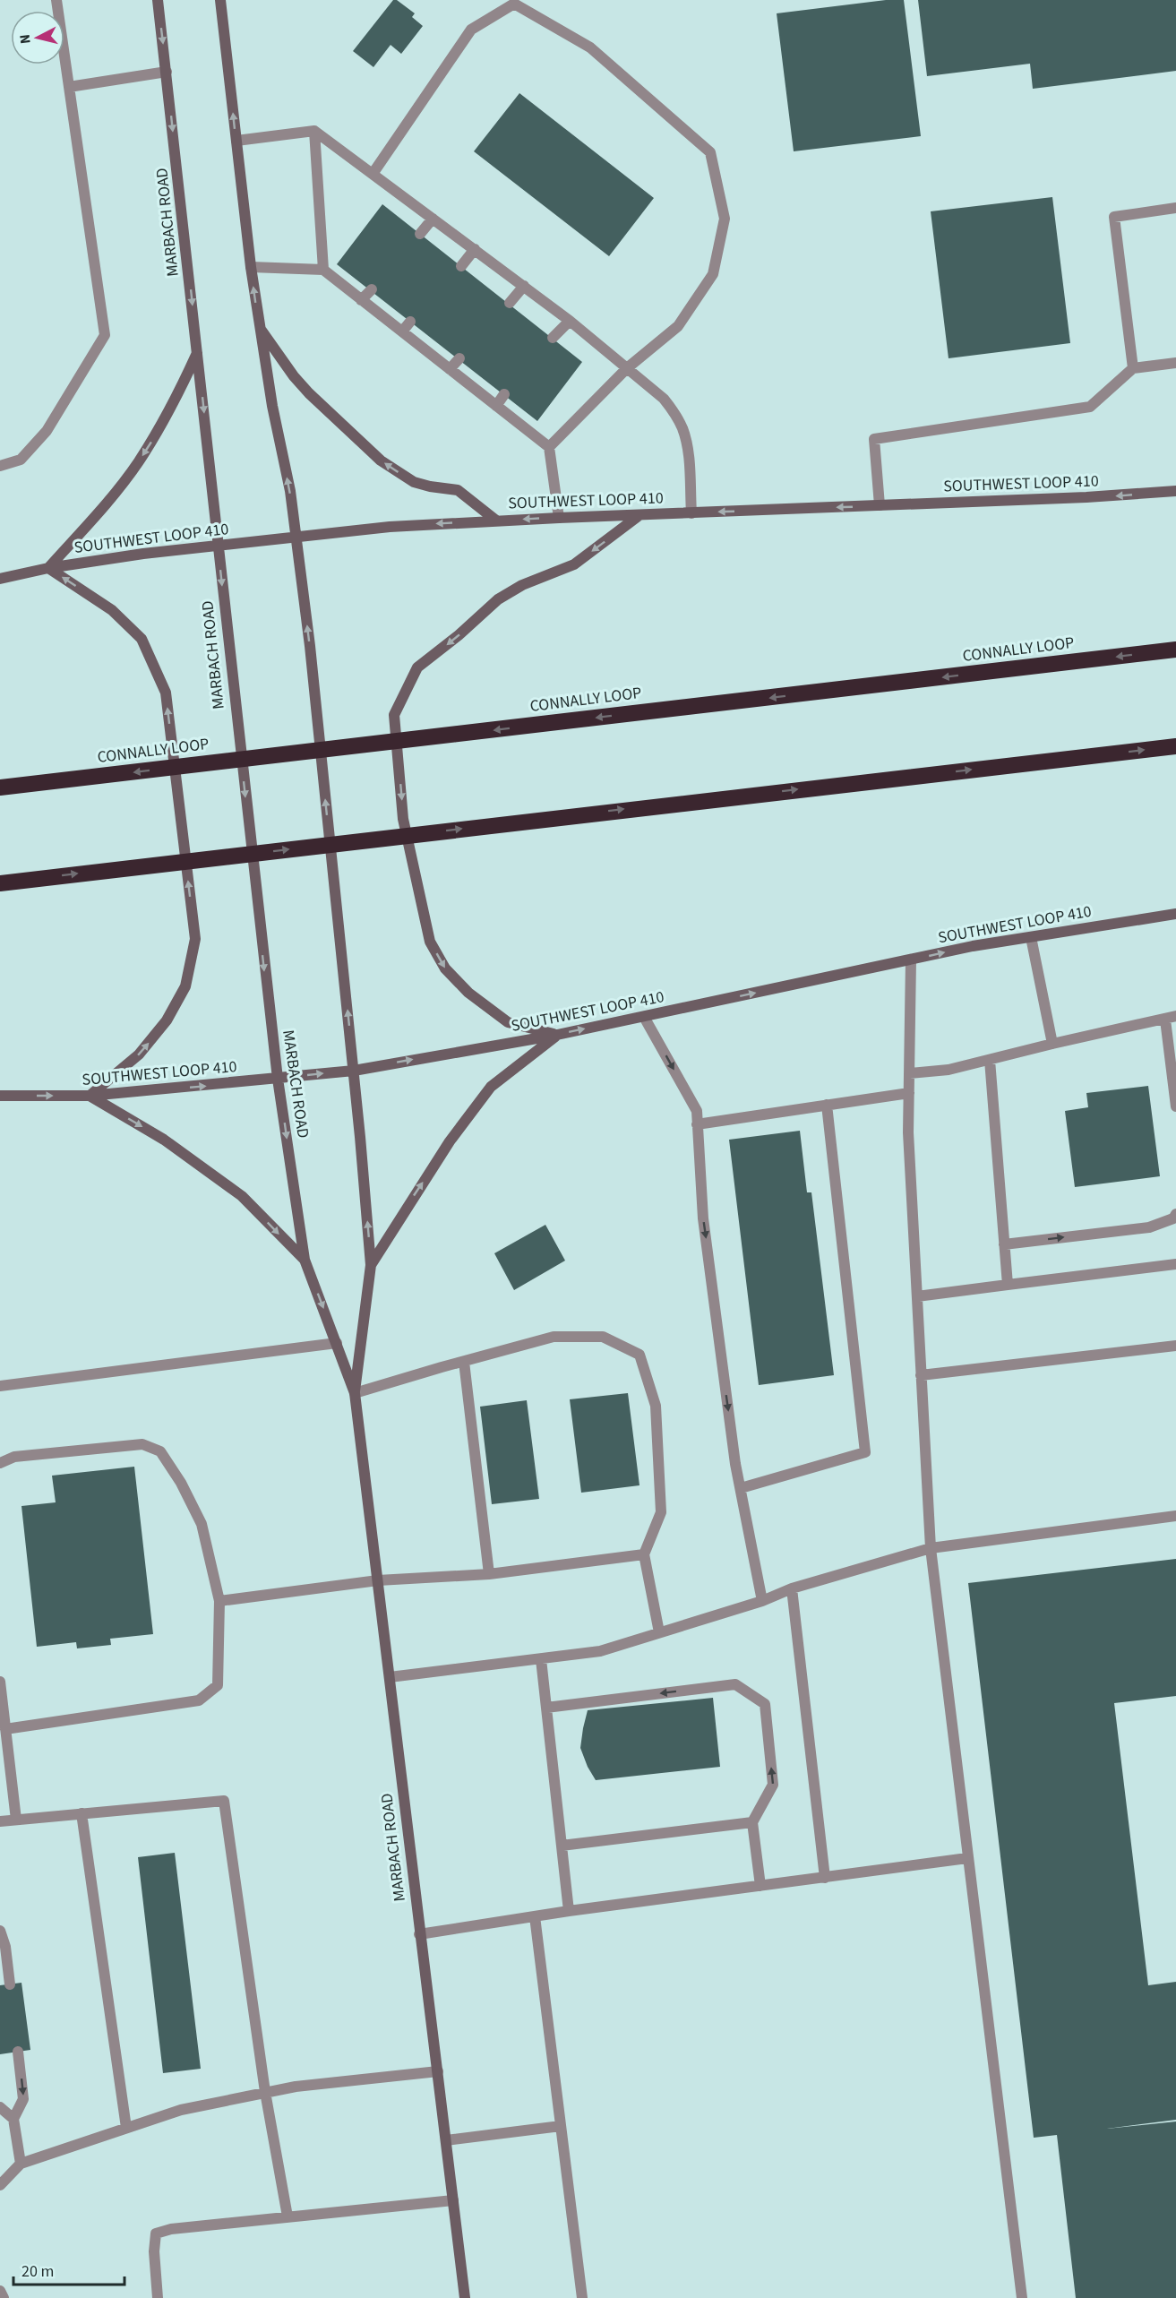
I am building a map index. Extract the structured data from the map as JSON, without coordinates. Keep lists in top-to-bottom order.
{
  "streets": {
    "highway": ["CONNALLY LOOP"],
    "main road": ["MARBACH ROAD", "SOUTHWEST LOOP 410"]
  },
  "crossings": [
    ["MARBACH ROAD", "SOUTHWEST LOOP 410"]
  ],
  "scale_bar": "20 m",
  "north": "left"
}
